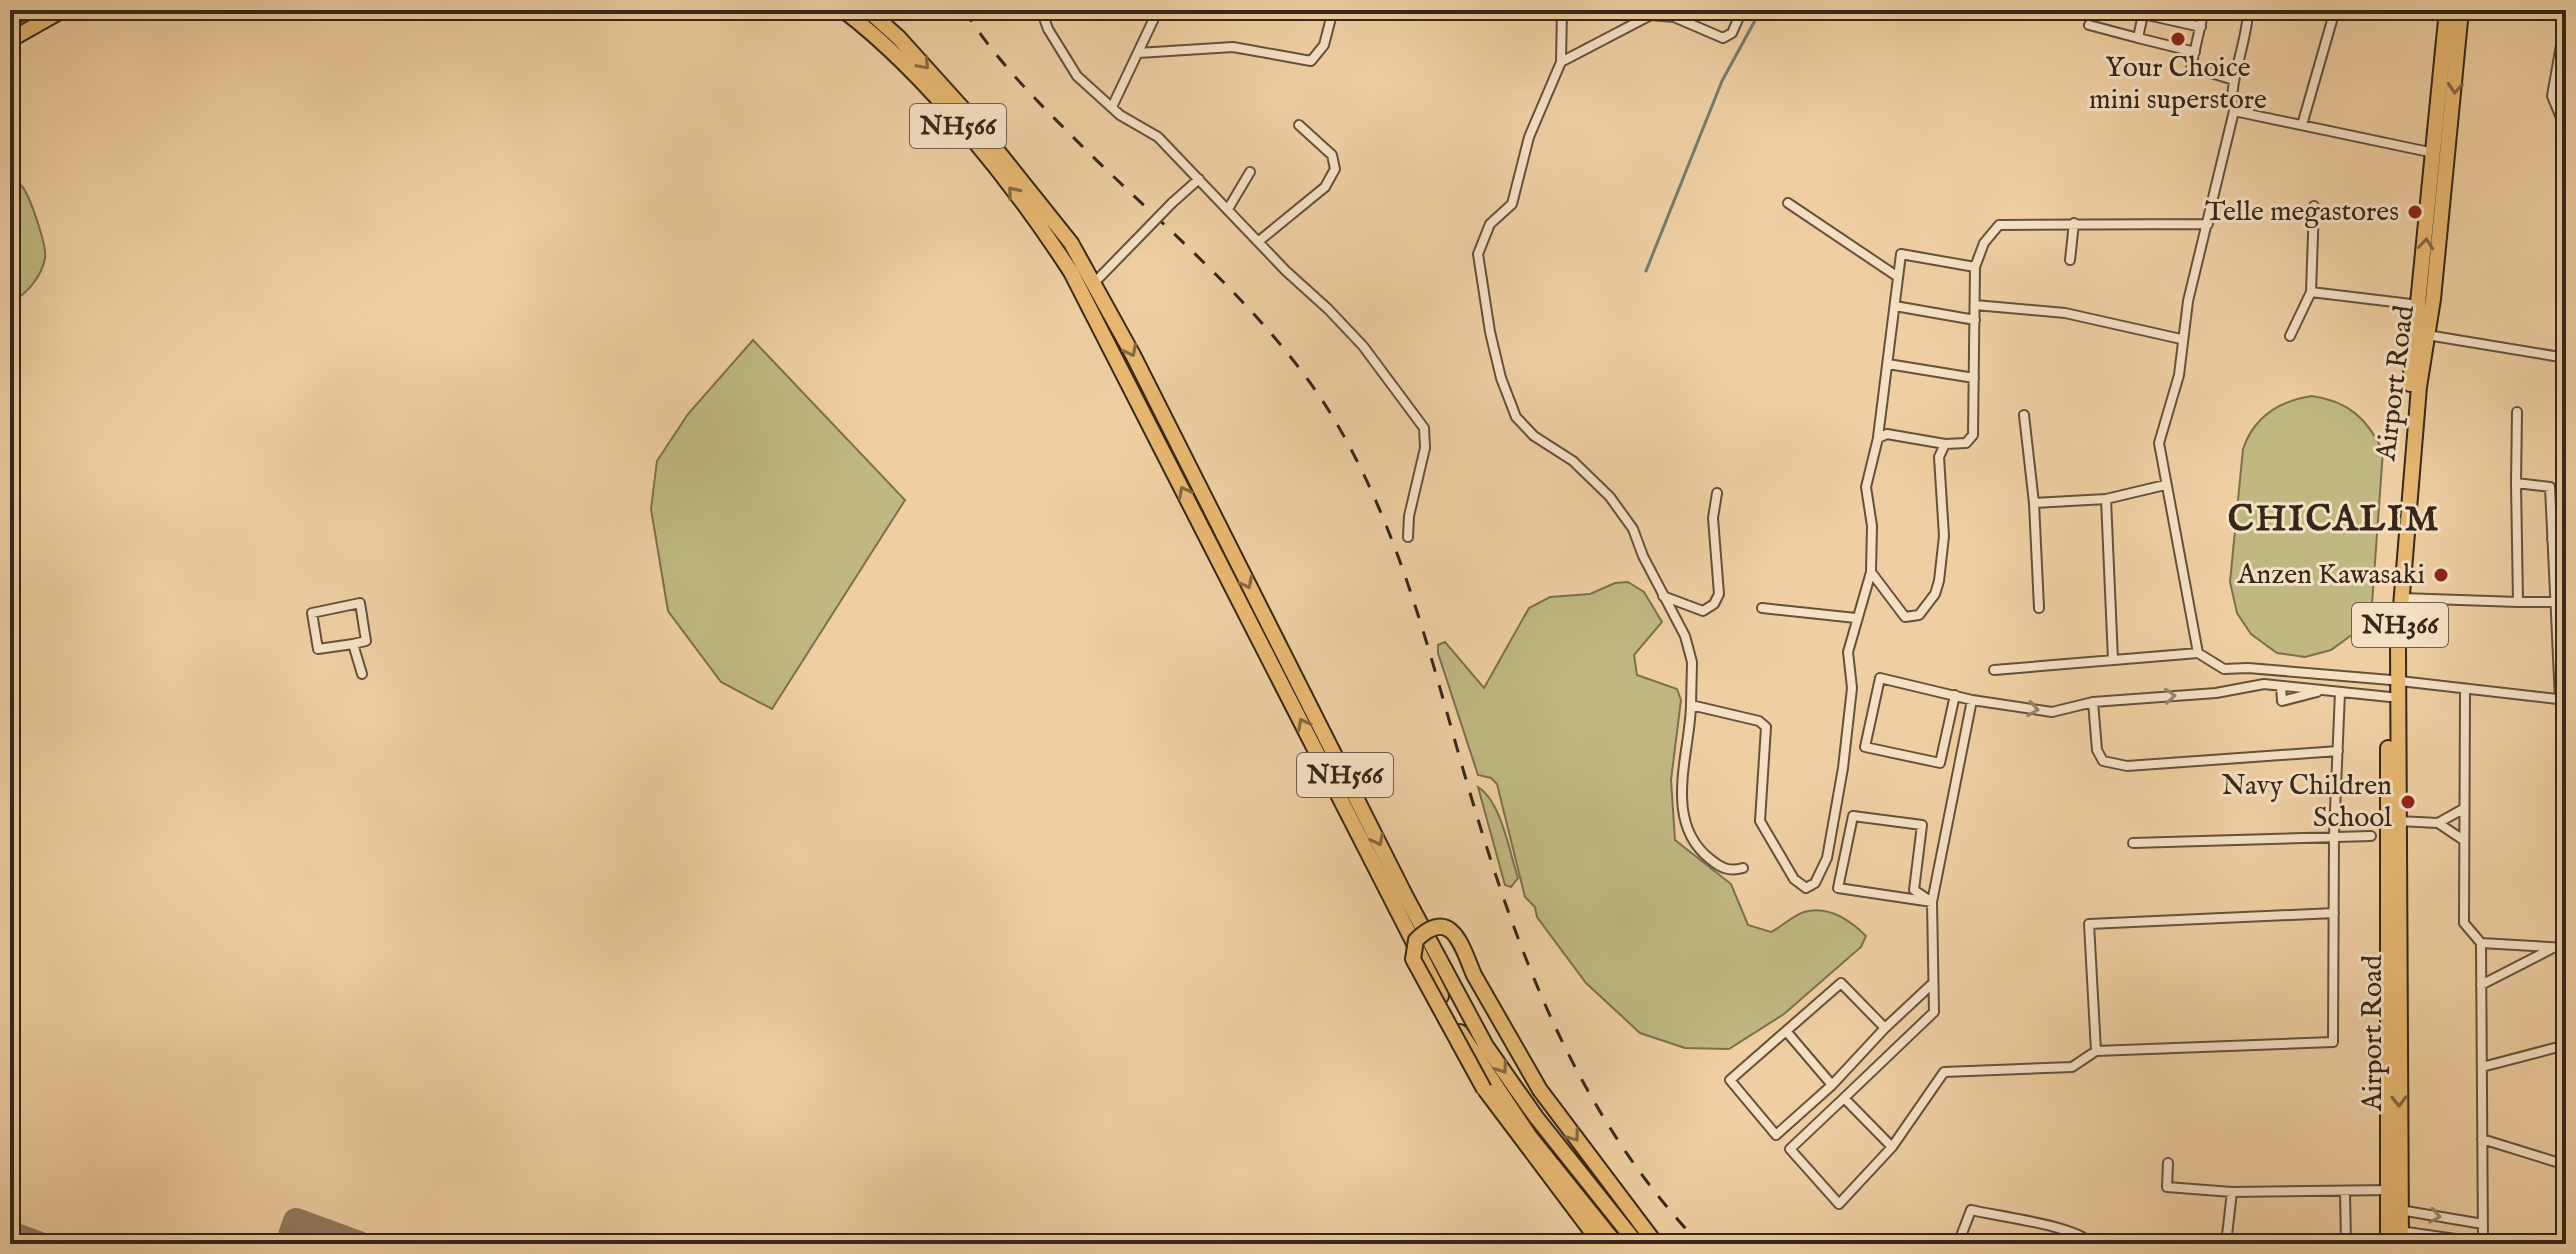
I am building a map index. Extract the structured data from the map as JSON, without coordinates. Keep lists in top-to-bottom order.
{
  "streets": {
    "highway": ["NH566", "Airport Road", "NH366"]
  },
  "districts": ["CHICALIM"],
  "places": [
    "Your Choice mini superstore",
    "Telle megastores",
    "Anzen Kawasaki",
    "Navy Children School"
  ]
}
